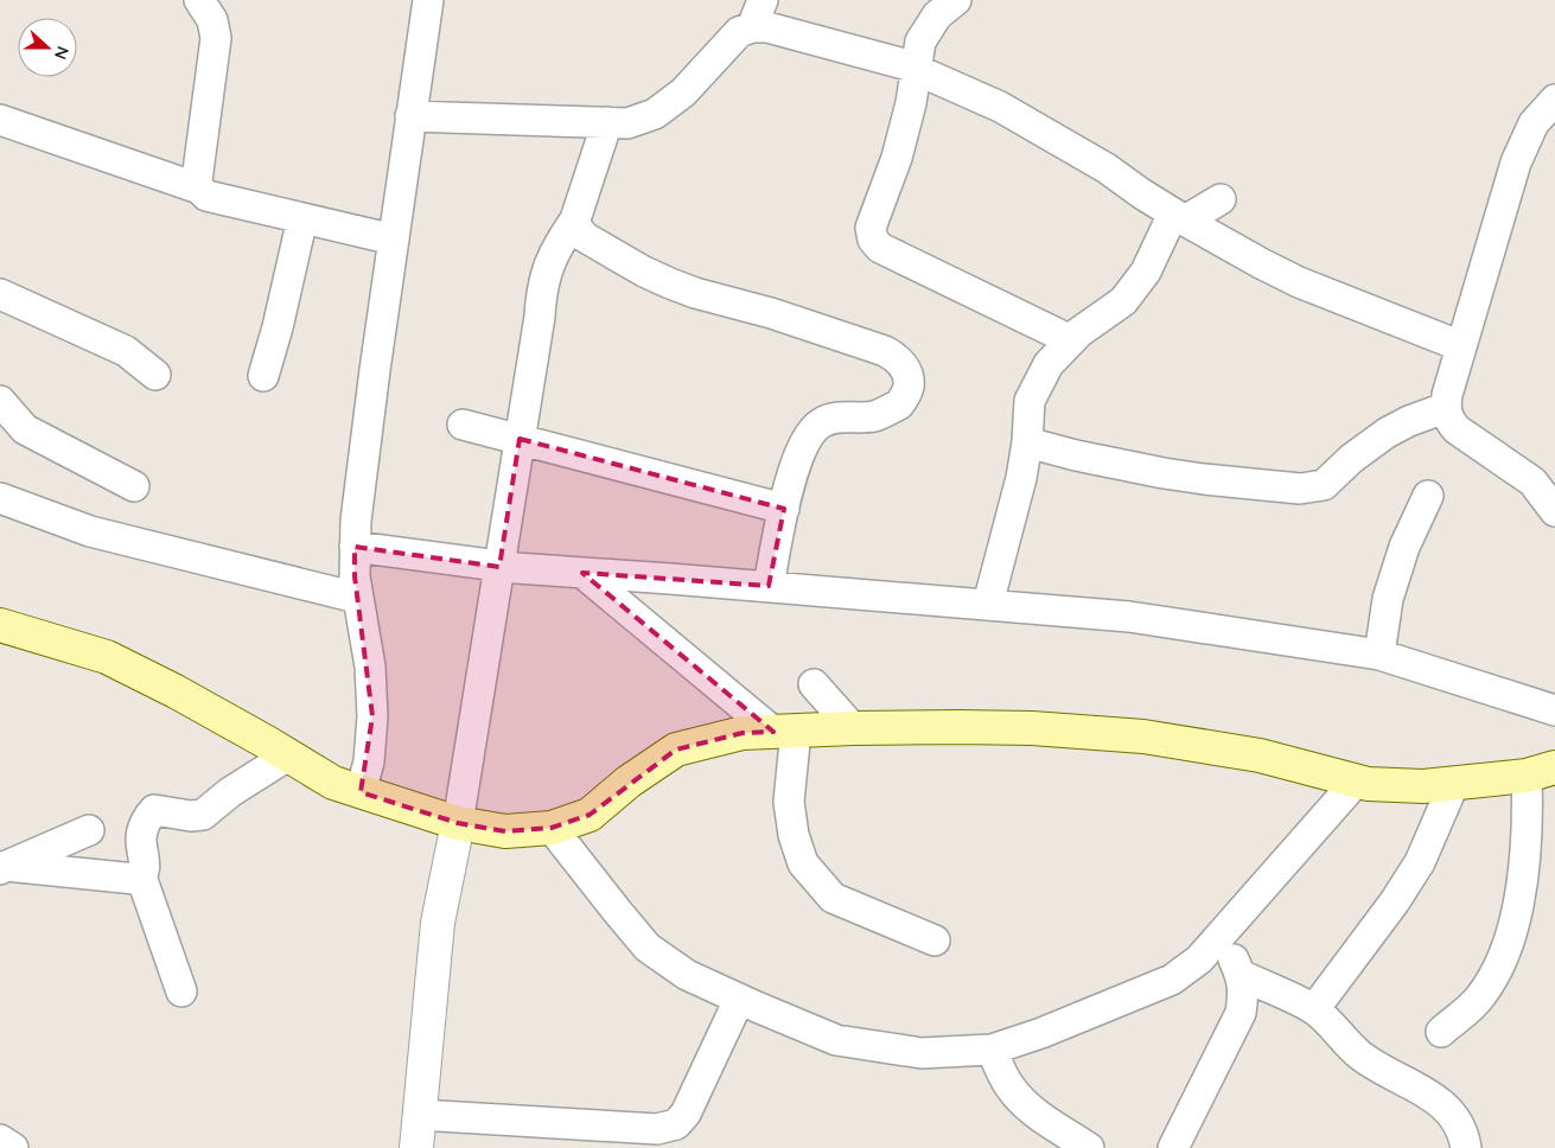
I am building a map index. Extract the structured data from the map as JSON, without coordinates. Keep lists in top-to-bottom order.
{
  "north": "right"
}
